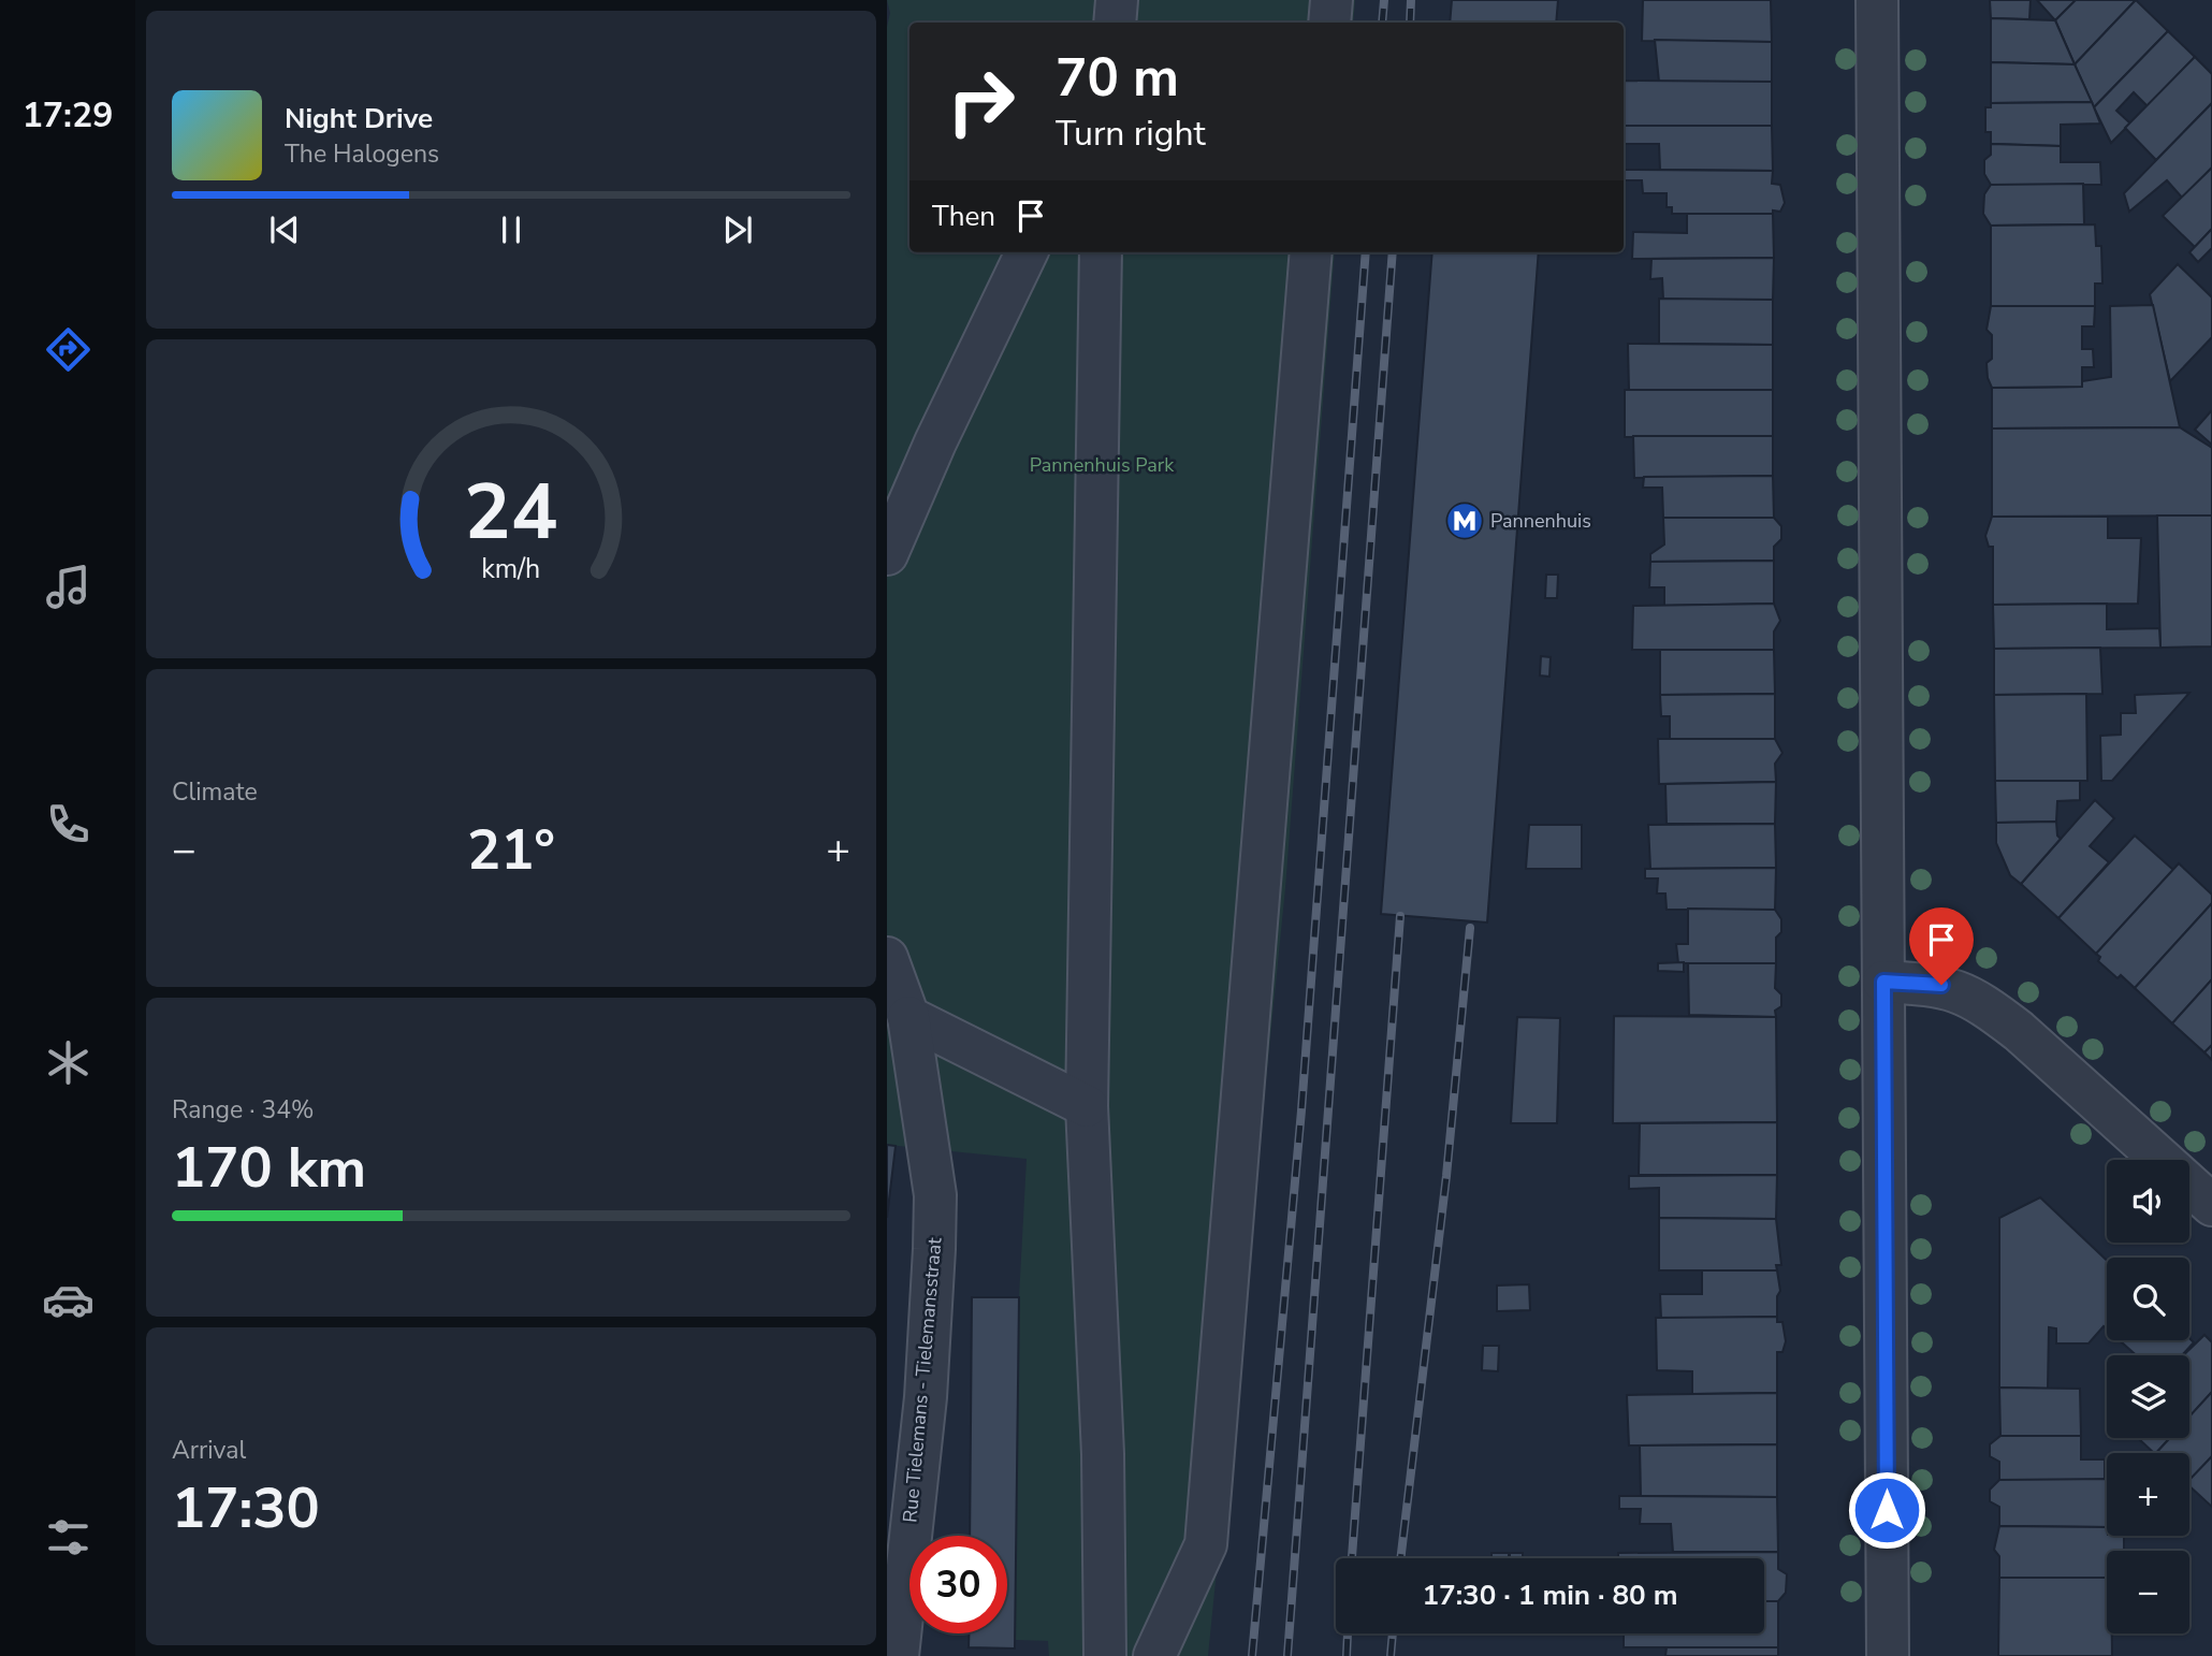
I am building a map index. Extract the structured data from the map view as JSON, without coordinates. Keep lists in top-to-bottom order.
{
  "streets": {
    "street": ["Rue Tielemans - Tielemansstraat"]
  },
  "parks": ["Pannenhuis Park"],
  "places": {
    "metro station": ["Pannenhuis"]
  },
  "page": {
    "tabs": "17:29",
    "turn": ["70 m", "Turn right"],
    "song": ["Night Drive", "The Halogens"],
    "then": "Then",
    "tile": [
      "Climate",
      ["Range · 34%", "170 km"],
      ["Arrival", "17:30"]
    ],
    "heat": ["−", "21°", "+"],
    "map_buttons": ["+", "−"],
    "limit": "30",
    "trip": "17:30 · 1 min · 80 m",
    "gauge": ["24", "km/h"]
  }
}
